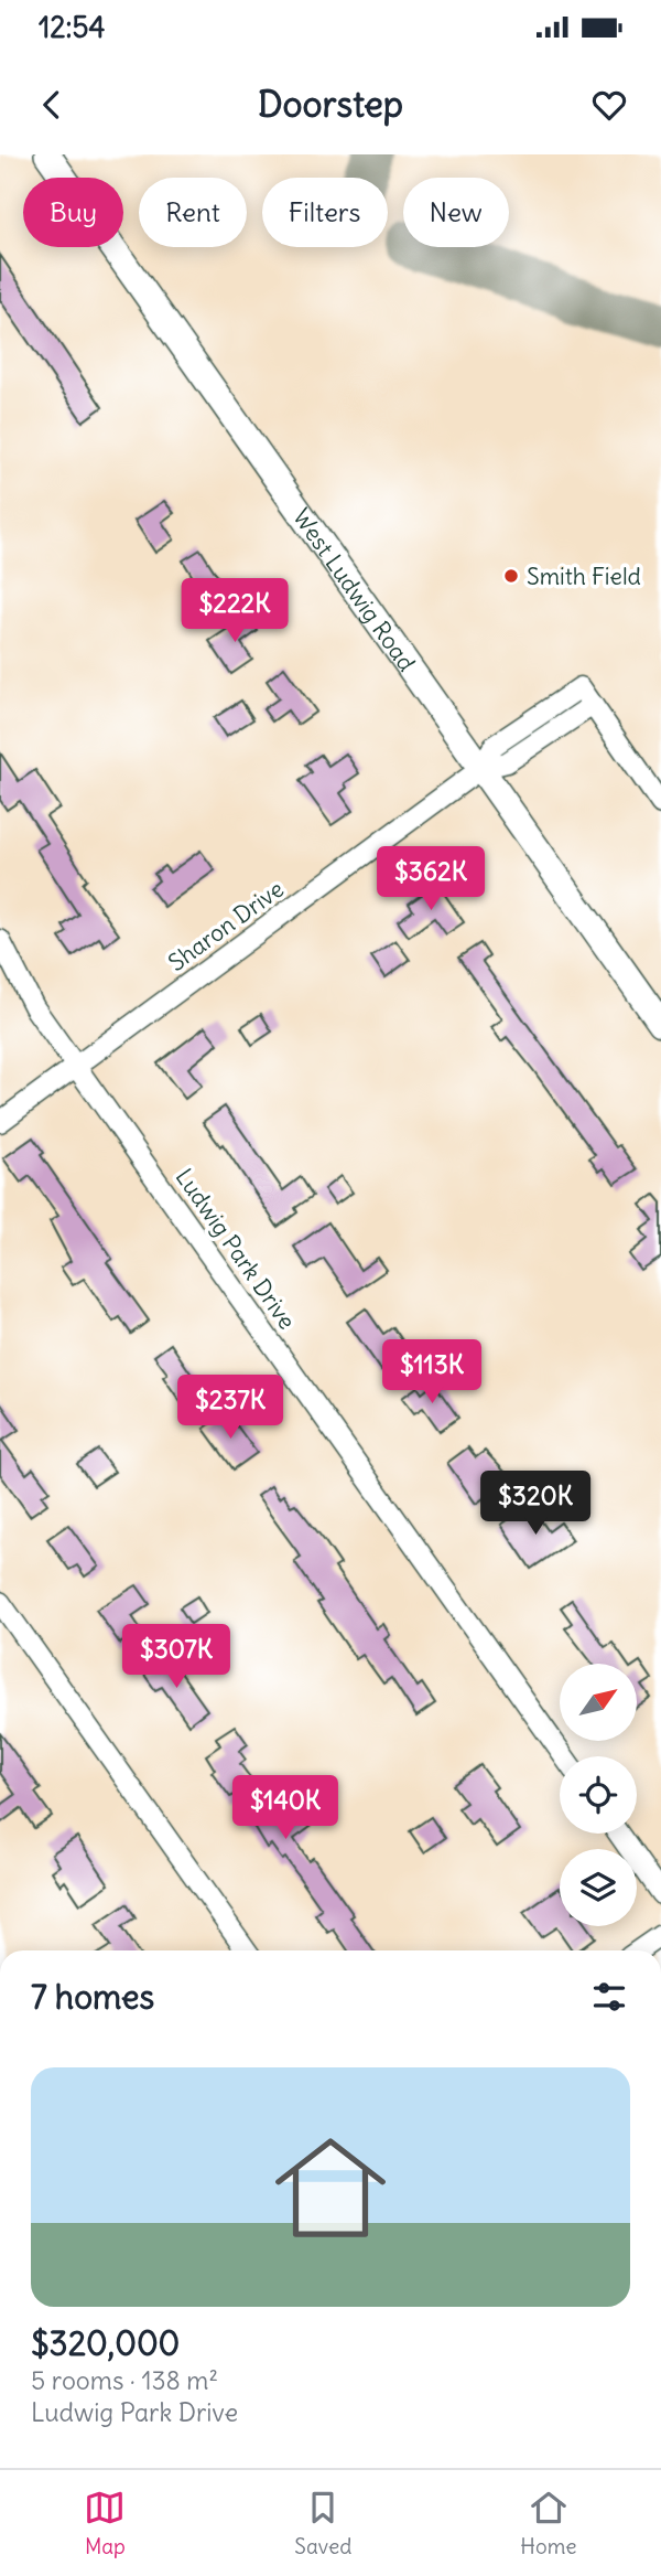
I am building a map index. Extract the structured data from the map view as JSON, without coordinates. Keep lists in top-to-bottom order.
{
  "streets": {
    "main road": ["West Ludwig Road"],
    "street": ["Sharon Drive", "Ludwig Park Drive"]
  },
  "crossings": [
    ["West Ludwig Road", "Sharon Drive"],
    ["Sharon Drive", "Ludwig Park Drive"]
  ],
  "places": ["Smith Field"],
  "north": "top right",
  "page": {
    "status": "12:54",
    "header": "Doorstep",
    "chip": [
      "Buy",
      "Rent",
      "Filters",
      "New"
    ],
    "price": [
      "$222K",
      "$362K",
      "$113K",
      "$237K",
      "$320K",
      "$307K",
      "$140K"
    ],
    "heading": "7 homes",
    "list": [
      {
        "name": "$320,000",
        "note": "5 rooms · 138 m² · Ludwig Park Drive"
      }
    ],
    "tabs": ["Map", "Saved", "Home"]
  }
}
